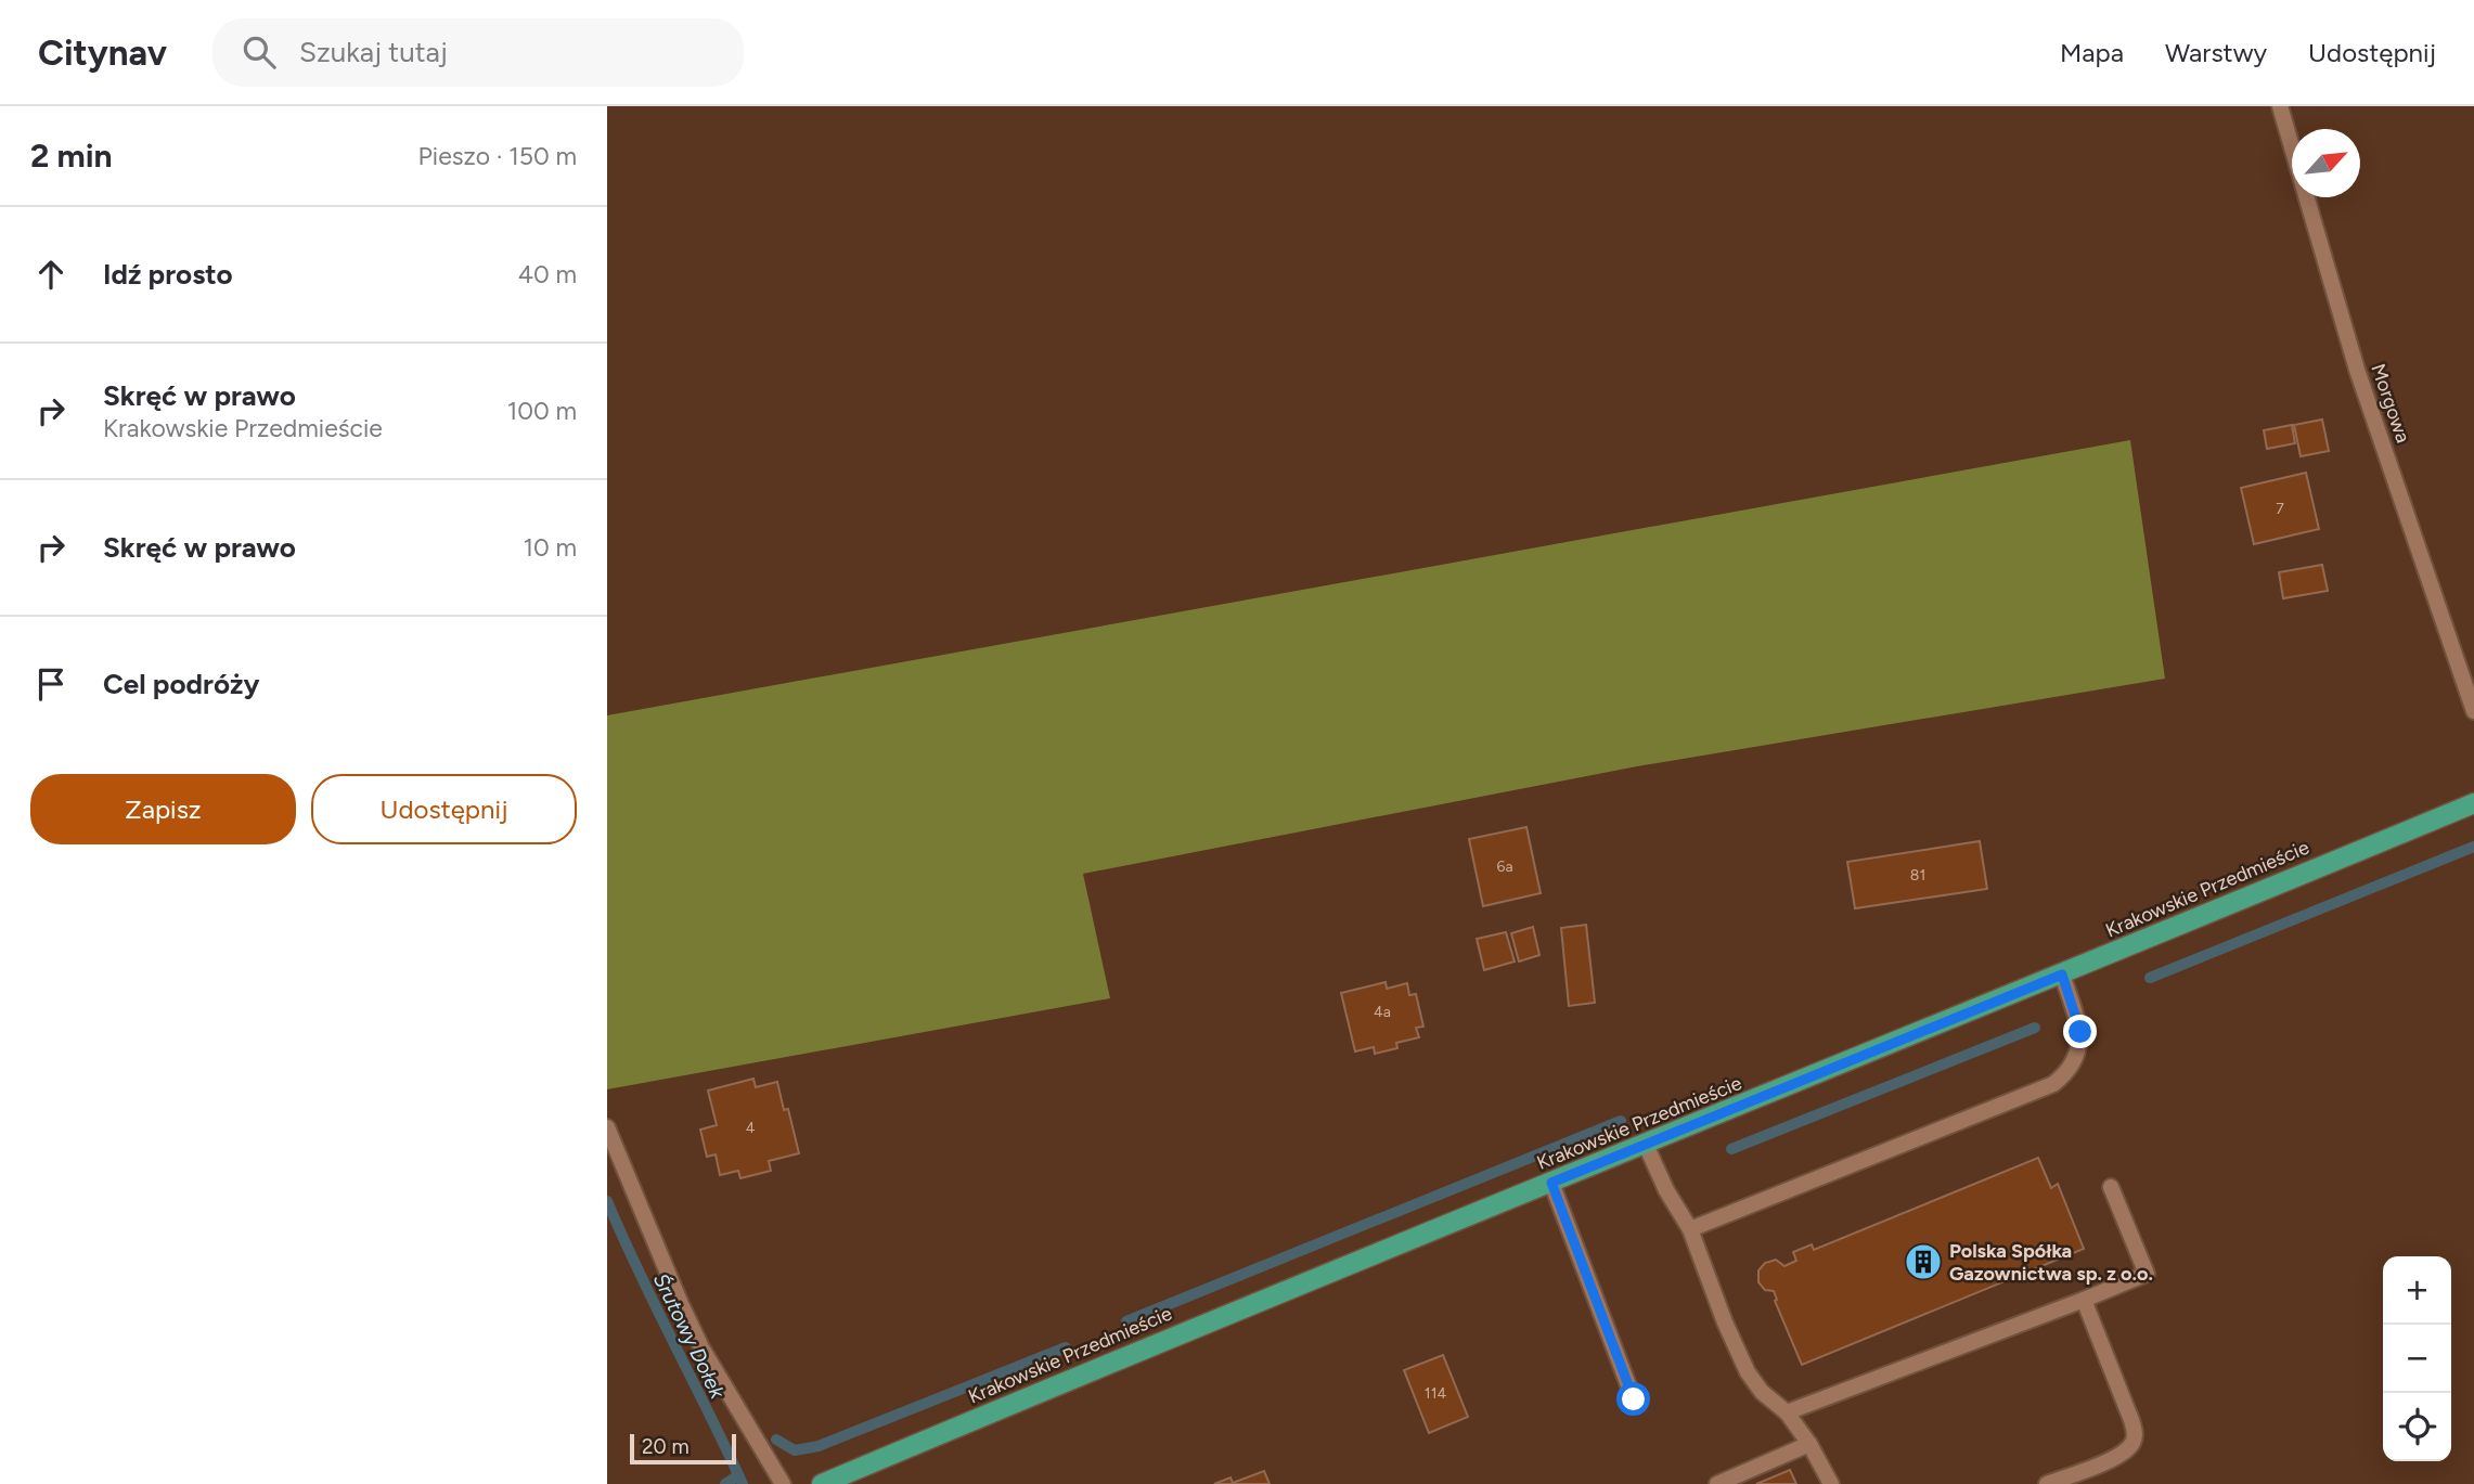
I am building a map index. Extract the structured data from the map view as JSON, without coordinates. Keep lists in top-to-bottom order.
{
  "streets": {
    "main road": ["Krakowskie Przedmieście"],
    "street": ["Morgowa"]
  },
  "water": ["Śrutowy Dołek"],
  "places": {
    "building": ["Polska Spółka Gazownictwa sp. z o.o."]
  },
  "house_numbers": [
    "7",
    "6a",
    "81",
    "4a",
    "4",
    "114"
  ],
  "scale_bar": "20 m",
  "north": "top right",
  "page": {
    "header": "Citynav",
    "search": "Szukaj tutaj",
    "nav": ["Mapa", "Warstwy", "Udostępnij"],
    "heading": ["2 min", "Pieszo · 150 m"],
    "list": [
      ["Idź prosto", "40 m"],
      ["Skręć w prawo", "Krakowskie Przedmieście", "100 m"],
      ["Skręć w prawo", "10 m"],
      "Cel podróży"
    ],
    "buttons": ["Zapisz", "Udostępnij"],
    "map_buttons": ["+", "−"],
    "scale": "20 m"
  }
}
